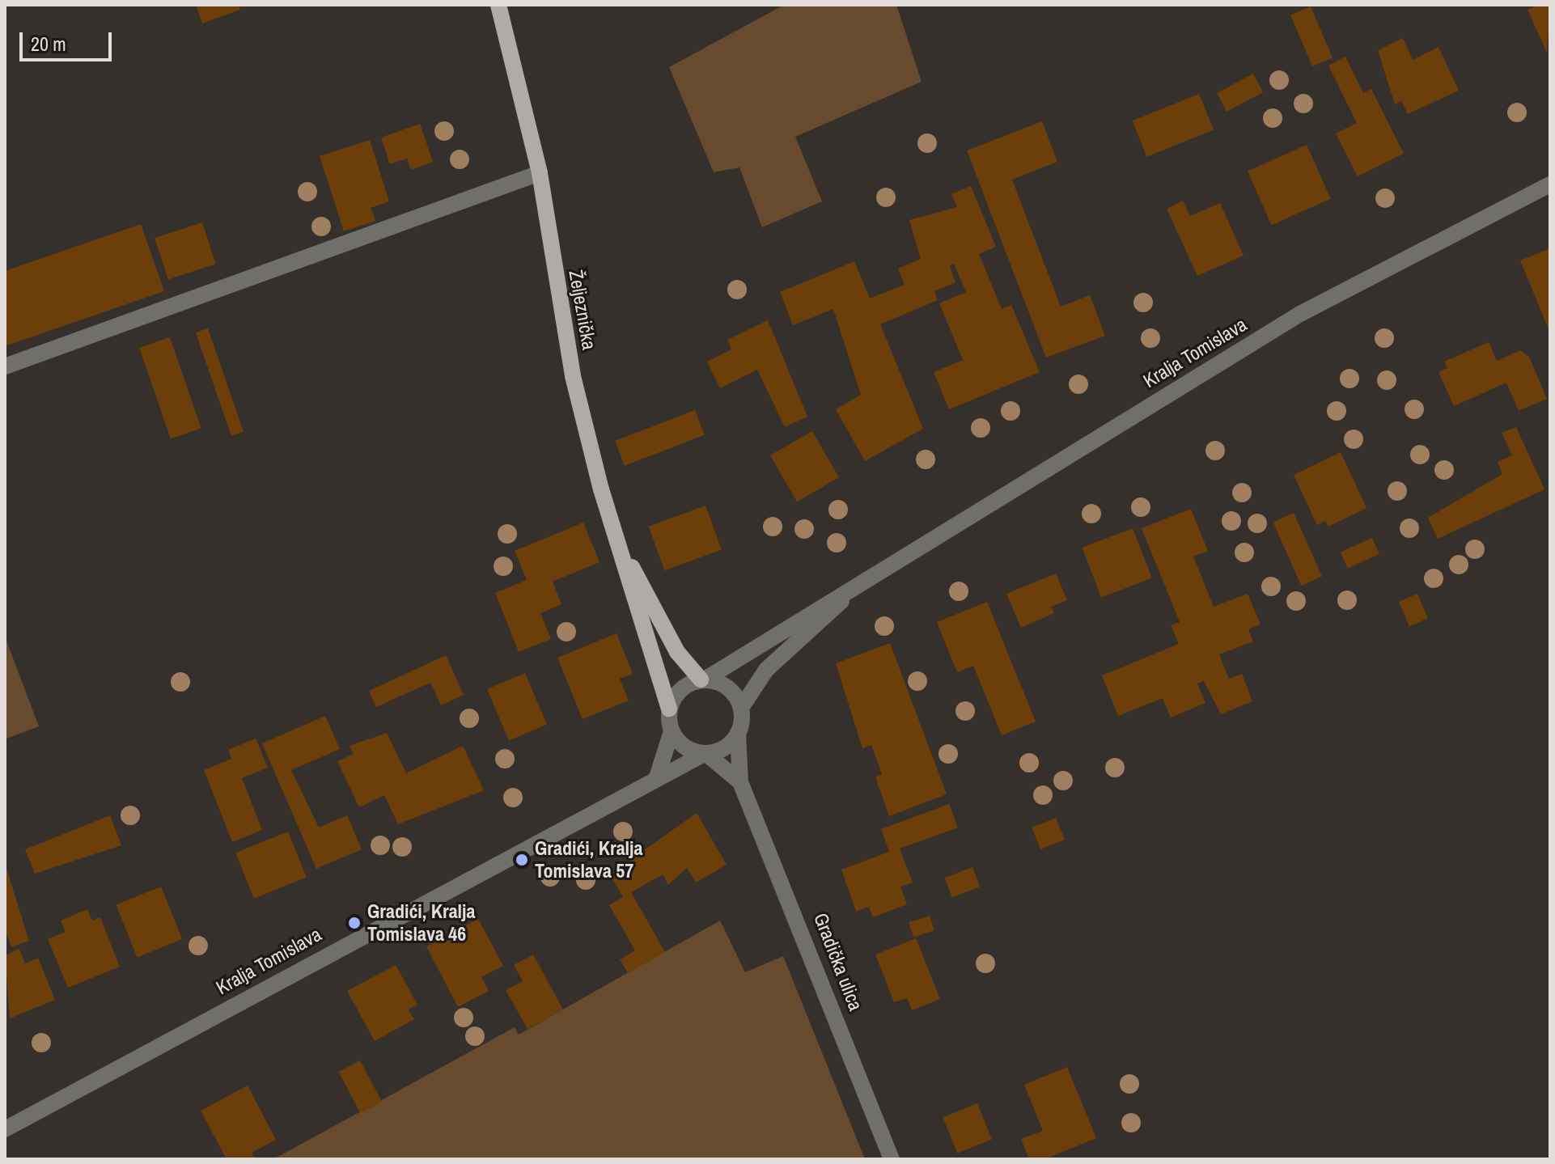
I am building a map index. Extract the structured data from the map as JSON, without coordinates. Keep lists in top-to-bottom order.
{
  "streets": {
    "main road": ["Željeznička"],
    "street": ["Kralja Tomislava", "Gradička ulica"]
  },
  "crossings": [
    ["Željeznička", "Kralja Tomislava"],
    ["Željeznička", "Gradička ulica"],
    ["Kralja Tomislava", "Gradička ulica"]
  ],
  "places": ["Gradići, Kralja Tomislava 57", "Gradići, Kralja Tomislava 46"],
  "scale_bar": "20 m"
}
